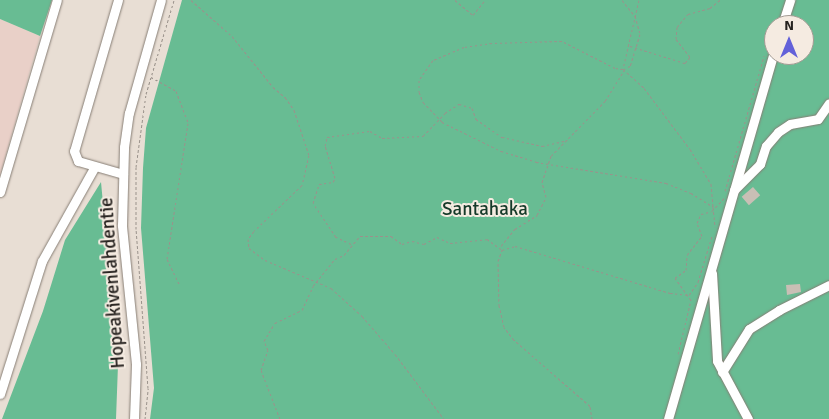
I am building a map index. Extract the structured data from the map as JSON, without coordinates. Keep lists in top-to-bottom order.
{
  "streets": {
    "street": ["Hopeakivenlahdentie"]
  },
  "parks": ["Santahaka"],
  "north": "top"
}
